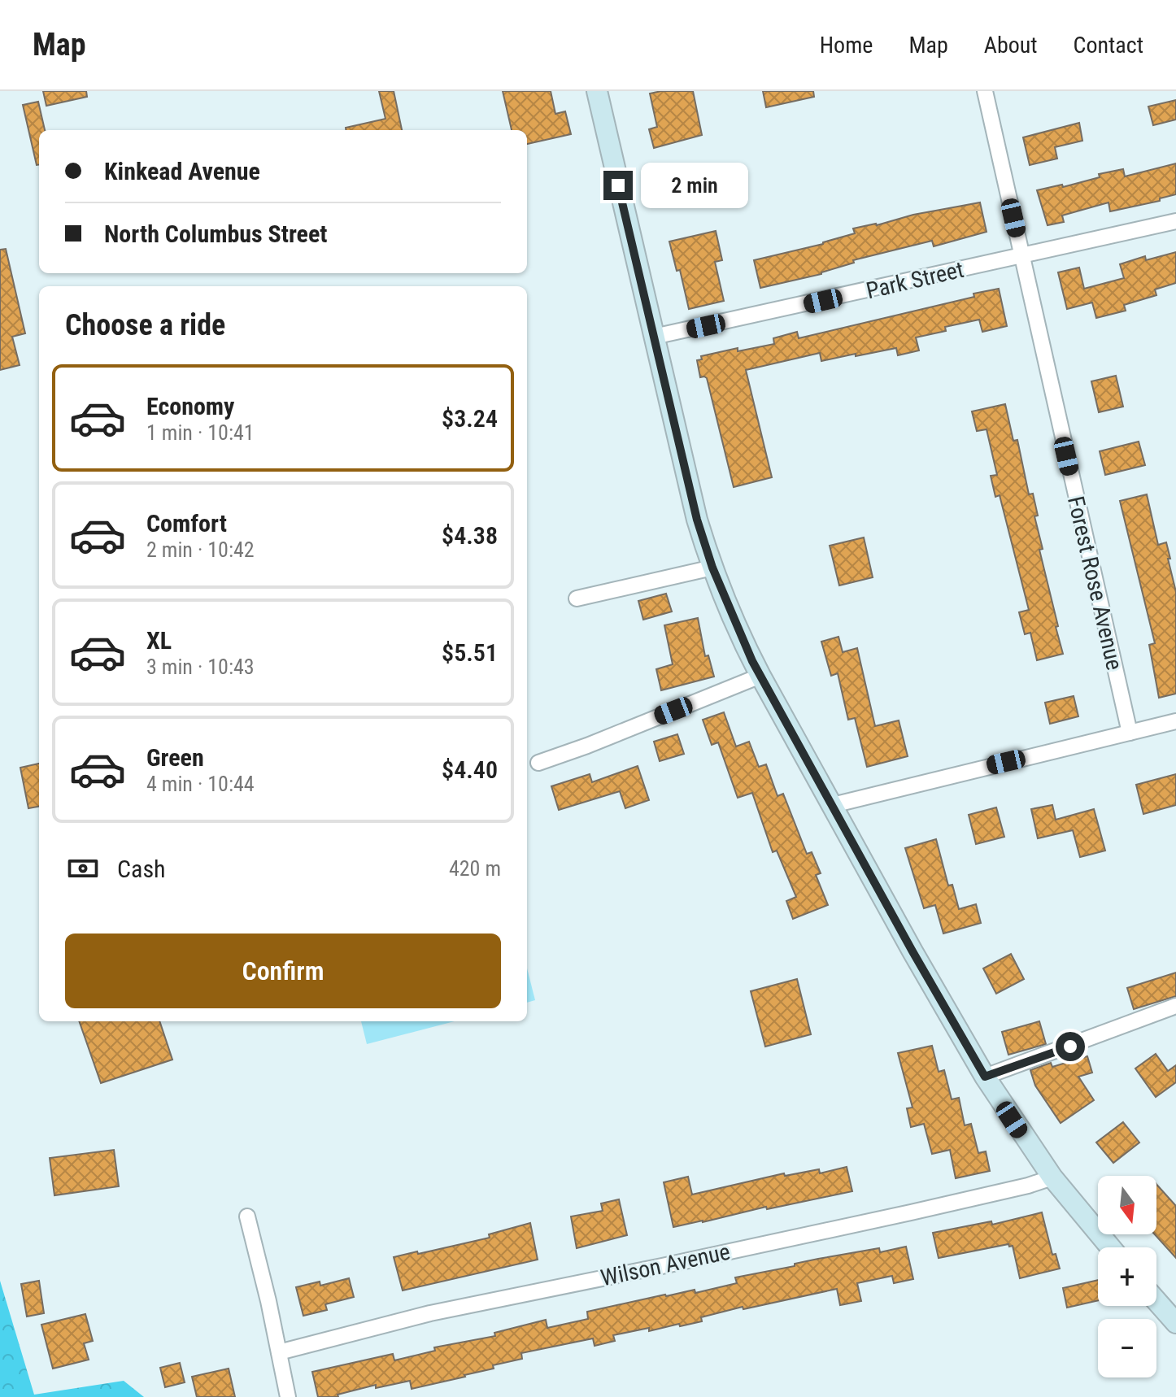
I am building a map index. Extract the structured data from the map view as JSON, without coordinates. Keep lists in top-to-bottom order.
{
  "streets": {
    "street": ["Park Street", "Forest Rose Avenue", "Wilson Avenue"]
  },
  "crossings": [
    ["Park Street", "Forest Rose Avenue"]
  ],
  "north": "bottom",
  "page": {
    "header": "Map",
    "nav": [
      "Home",
      "Map",
      "About",
      "Contact"
    ],
    "banner": ["Kinkead Avenue", "North Columbus Street"],
    "bubble": "2 min",
    "heading": "Choose a ride",
    "list": [
      {
        "name": "Economy",
        "note": "1 min · 10:41",
        "value": "$3.24"
      },
      {
        "name": "Comfort",
        "note": "2 min · 10:42",
        "value": "$4.38"
      },
      {
        "name": "XL",
        "note": "3 min · 10:43",
        "value": "$5.51"
      },
      {
        "name": "Green",
        "note": "4 min · 10:44",
        "value": "$4.40"
      }
    ],
    "pay": ["Cash", "420 m"],
    "buttons": "Confirm",
    "map_buttons": ["+", "−"]
  }
}
